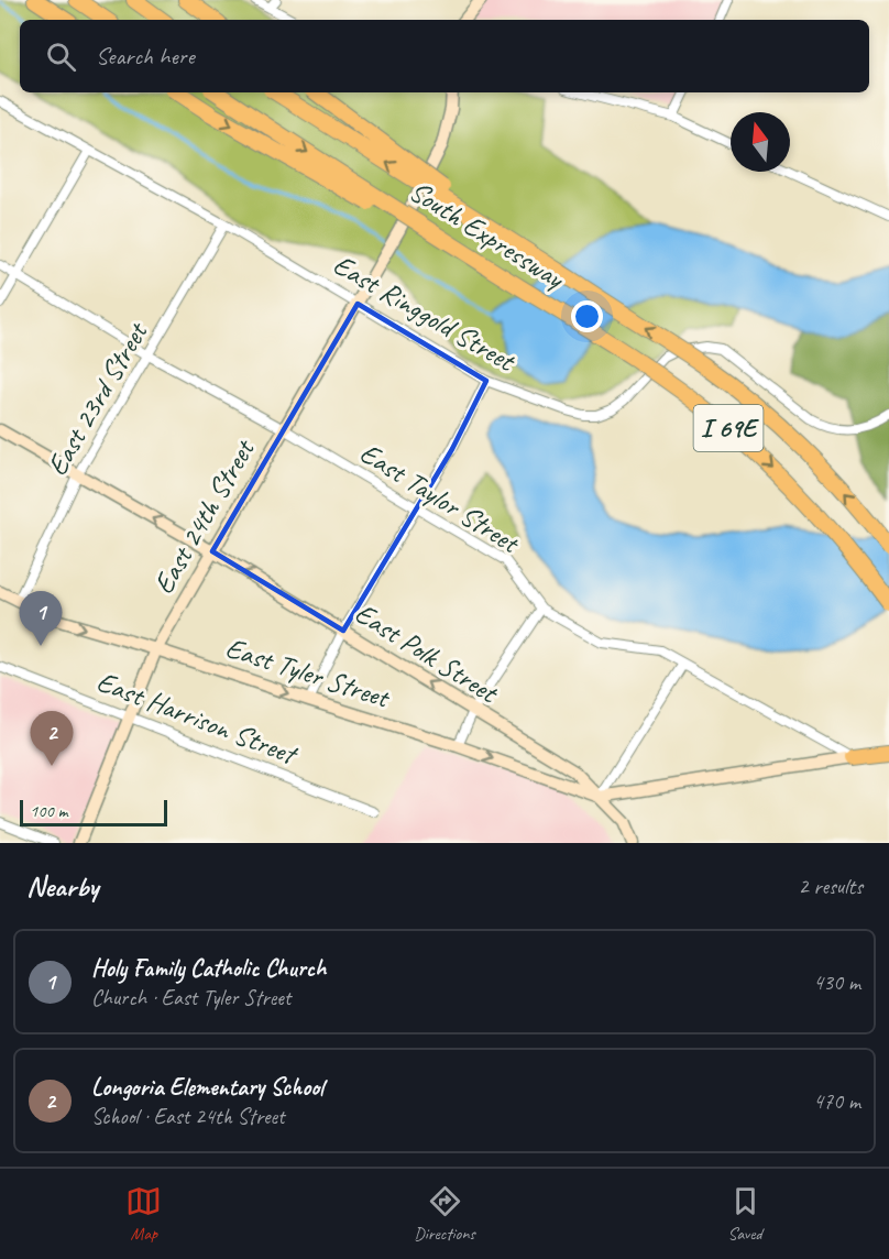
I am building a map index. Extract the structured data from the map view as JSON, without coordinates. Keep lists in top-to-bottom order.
{
  "streets": {
    "highway": ["South Expressway", "I 69E"],
    "street": [
      "East Ringgold Street",
      "East 23rd Street",
      "East Taylor Street",
      "East 24th Street",
      "East Polk Street",
      "East Tyler Street",
      "East Harrison Street"
    ]
  },
  "crossings": [
    ["East Ringgold Street", "East 23rd Street"],
    ["East Ringgold Street", "East 24th Street"],
    ["East 23rd Street", "East Taylor Street"],
    ["East 23rd Street", "East Polk Street"],
    ["East 23rd Street", "East Tyler Street"],
    ["East Taylor Street", "East 24th Street"],
    ["East 24th Street", "East Polk Street"],
    ["East 24th Street", "East Tyler Street"],
    ["East 24th Street", "East Harrison Street"],
    ["East Polk Street", "East Tyler Street"]
  ],
  "one_way": ["East Polk Street", "East Tyler Street"],
  "scale_bar": "100 m",
  "north": "top",
  "page": {
    "search": "Search here",
    "pins": ["1", "2"],
    "scale": "100 m",
    "heading": ["Nearby", "2 results"],
    "list": [
      {
        "mark": "1",
        "name": "Holy Family Catholic Church",
        "note": "Church · East Tyler Street",
        "value": "430 m"
      },
      {
        "mark": "2",
        "name": "Longoria Elementary School",
        "note": "School · East 24th Street",
        "value": "470 m"
      }
    ],
    "nav": ["Map", "Directions", "Saved"]
  }
}
